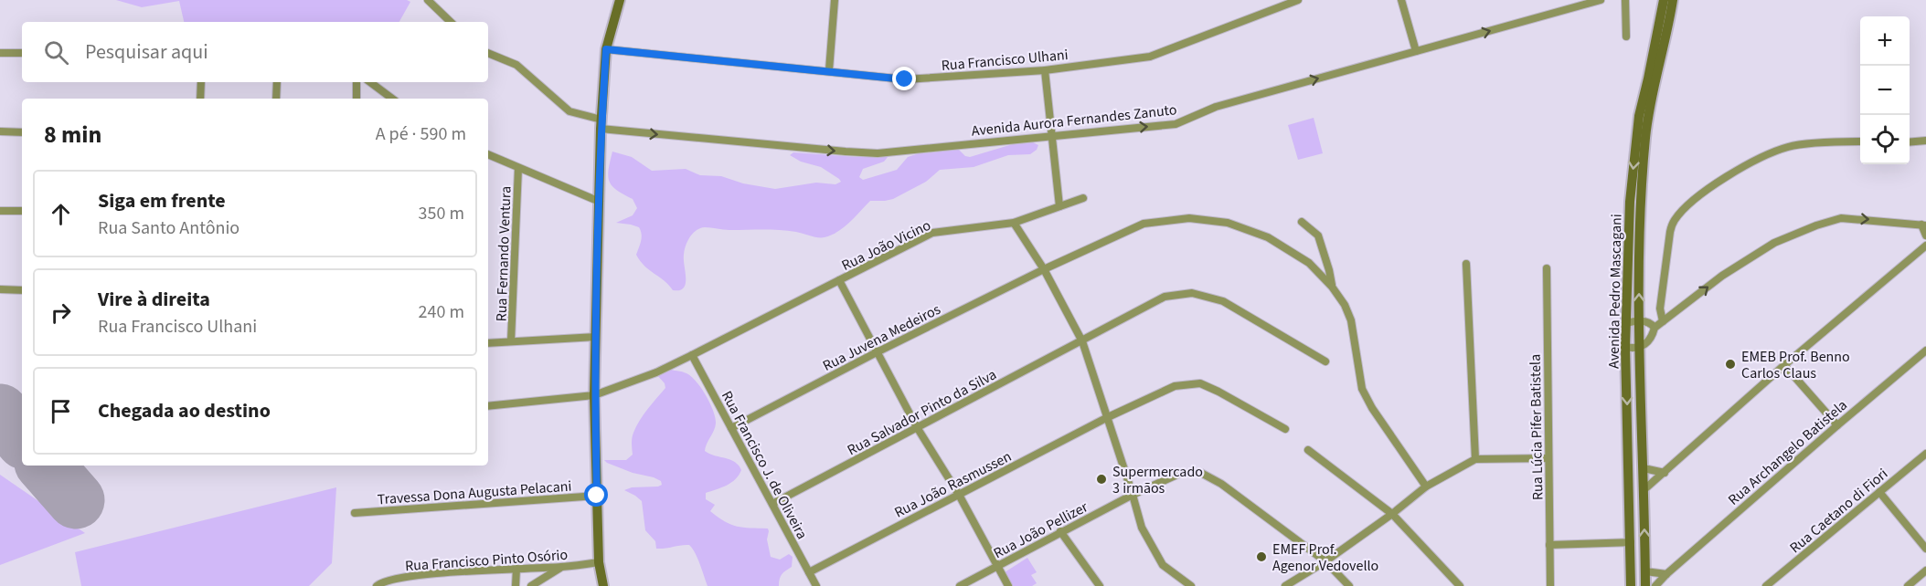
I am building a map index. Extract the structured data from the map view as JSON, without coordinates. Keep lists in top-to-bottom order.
{
  "streets": {
    "main road": ["Avenida Pedro Mascagani"],
    "street": [
      "Rua Francisco Ulhani",
      "Avenida Aurora Fernandes Zanuto",
      "Rua João Vicino",
      "Rua Fernando Ventura",
      "Rua Juvena Medeiros",
      "Rua Salvador Pinto da Silva",
      "Rua Lúcia Pifer Batistela",
      "Rua Archangelo Batistela",
      "Rua Francisco J. de Oliveira",
      "Rua João Rasmussen",
      "Travessa Dona Augusta Pelacani",
      "Rua Caetano di Fiori",
      "Rua João Pellizer",
      "Rua Francisco Pinto Osório"
    ]
  },
  "crossings": [
    ["Rua João Vicino", "Rua Francisco J. de Oliveira"],
    ["Rua Juvena Medeiros", "Rua Francisco J. de Oliveira"],
    ["Rua Salvador Pinto da Silva", "Rua Francisco J. de Oliveira"],
    ["Rua Francisco J. de Oliveira", "Rua João Rasmussen"]
  ],
  "one_way": ["Avenida Aurora Fernandes Zanuto"],
  "places": ["EMEB Prof. Benno Carlos Claus", "Supermercado 3 irmãos", "EMEF Prof. Agenor Vedovello"],
  "page": {
    "map_buttons": ["+", "−"],
    "search": "Pesquisar aqui",
    "heading": ["8 min", "A pé · 590 m"],
    "list": [
      ["Siga em frente", "Rua Santo Antônio", "350 m"],
      ["Vire à direita", "Rua Francisco Ulhani", "240 m"],
      "Chegada ao destino"
    ]
  }
}
